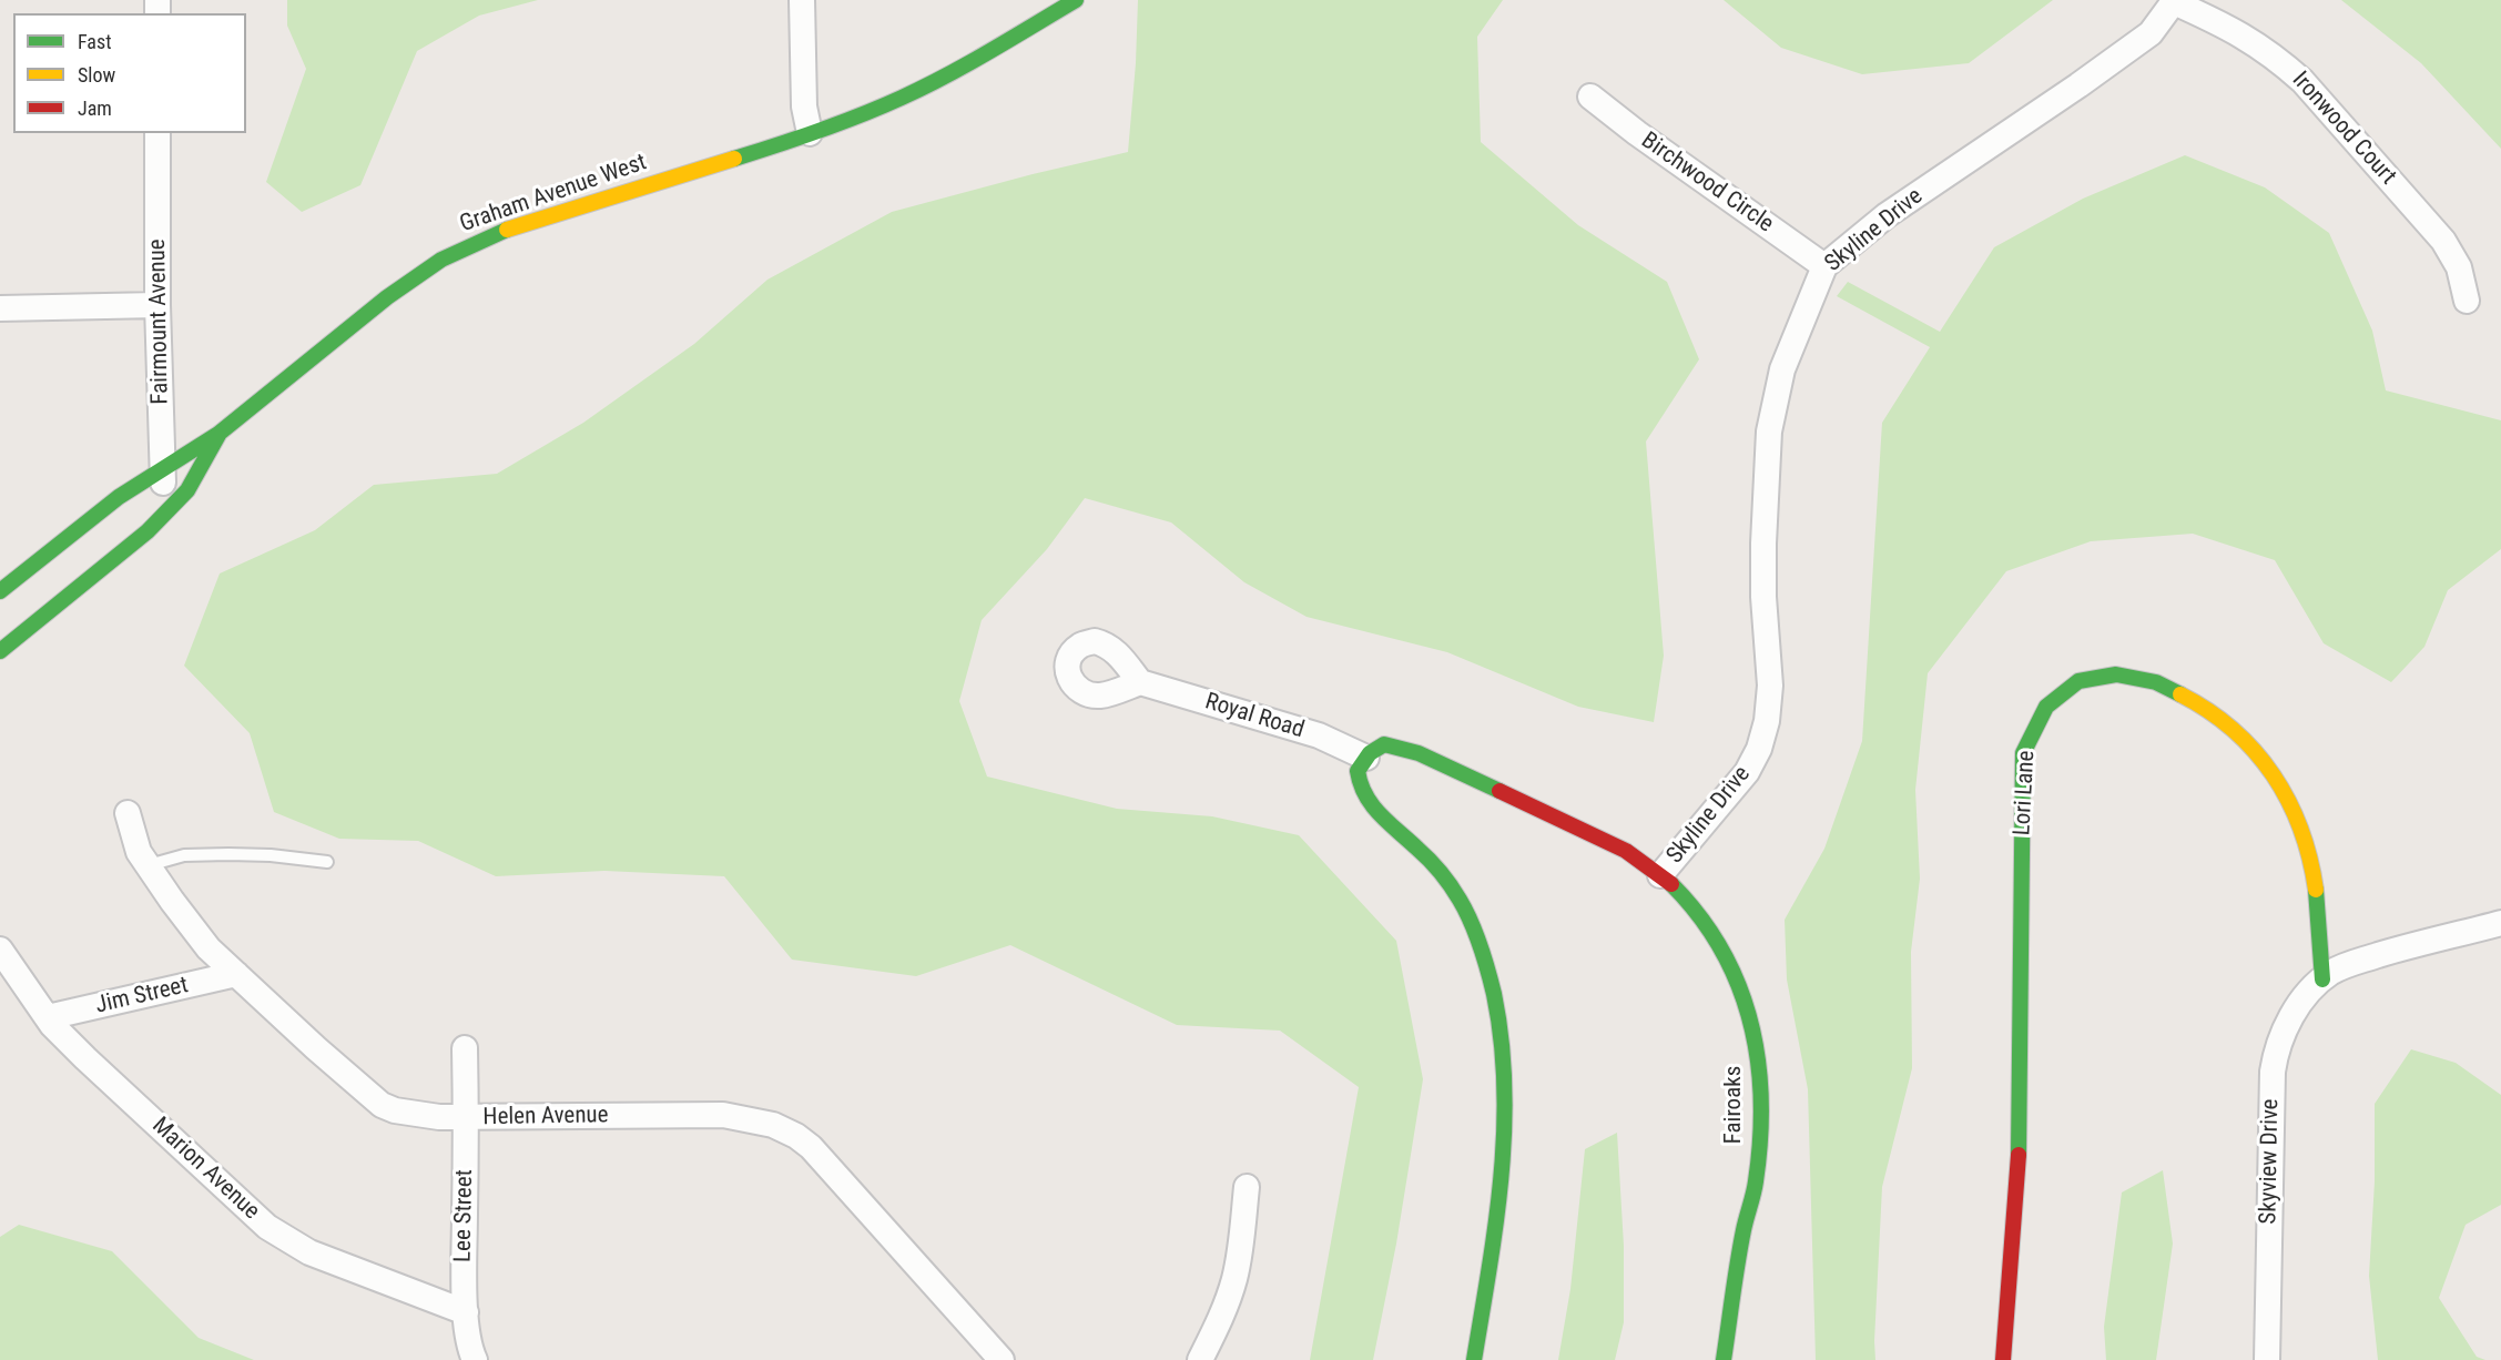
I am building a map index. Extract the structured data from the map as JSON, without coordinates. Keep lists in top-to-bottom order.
{
  "streets": {
    "street": [
      "Ironwood Court",
      "Birchwood Circle",
      "Graham Avenue West",
      "Skyline Drive",
      "Fairmount Avenue",
      "Royal Road",
      "Lori Lane",
      "Jim Street",
      "Fairoaks",
      "Helen Avenue",
      "Skyview Drive",
      "Marion Avenue",
      "Lee Street"
    ]
  },
  "crossings": [
    ["Ironwood Court", "Skyline Drive"],
    ["Birchwood Circle", "Skyline Drive"],
    ["Graham Avenue West", "Fairmount Avenue"],
    ["Skyline Drive", "Royal Road"],
    ["Skyline Drive", "Fairoaks"],
    ["Lori Lane", "Skyview Drive"],
    ["Jim Street", "Helen Avenue"],
    ["Jim Street", "Marion Avenue"],
    ["Helen Avenue", "Lee Street"],
    ["Marion Avenue", "Lee Street"]
  ],
  "legend": ["Fast", "Slow", "Jam"]
}
